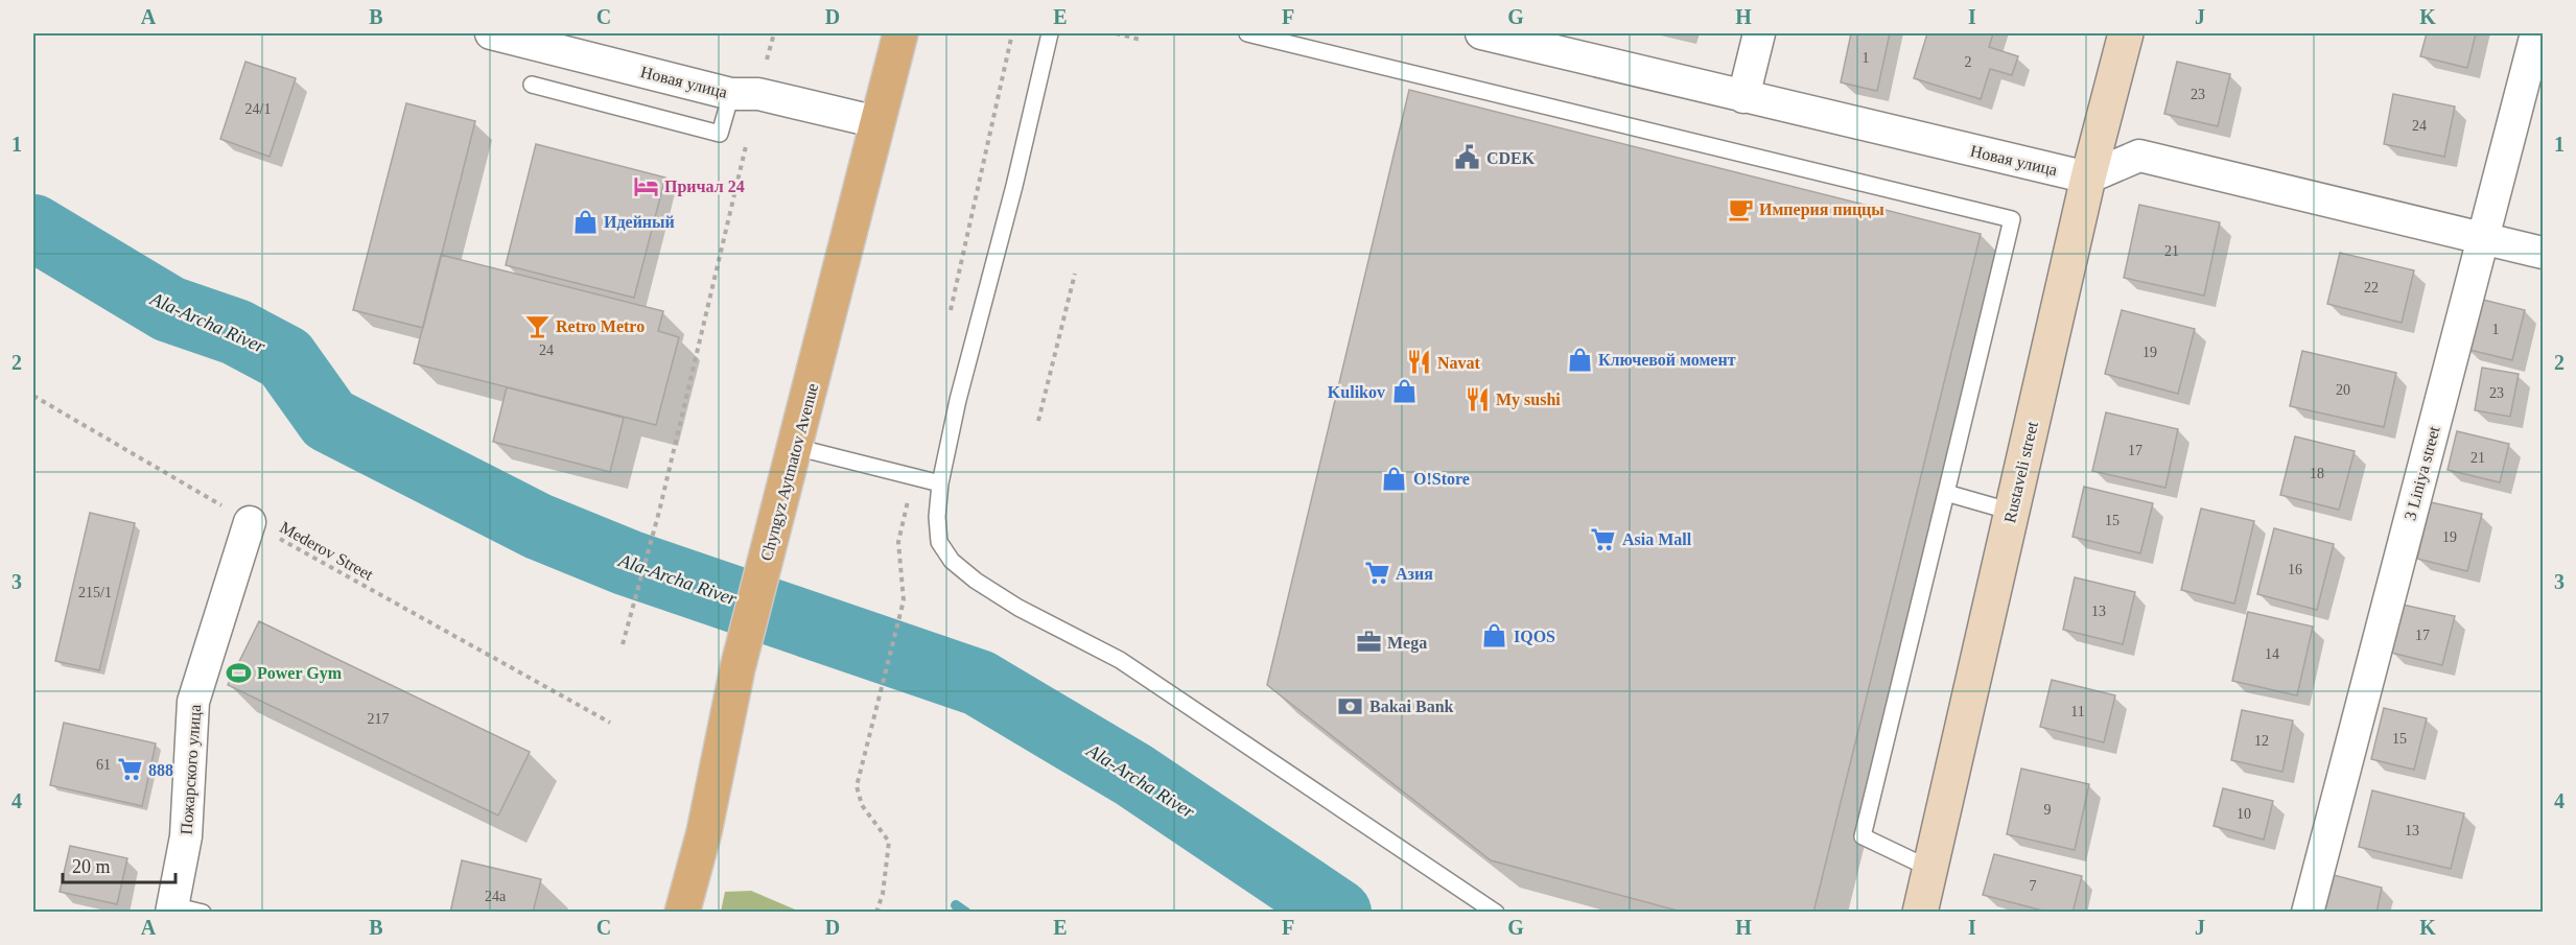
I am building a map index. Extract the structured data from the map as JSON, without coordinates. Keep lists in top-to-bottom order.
{
  "streets": {
    "main road": ["Chyngyz Aytmatov Avenue"],
    "street": [
      "Новая улица",
      "Rustaveli street",
      "3 Liniya street",
      "Пожарского улица"
    ],
    "path": ["Mederov Street"]
  },
  "crossings": [
    ["Новая улица", "Chyngyz Aytmatov Avenue"],
    ["Новая улица", "Rustaveli street"],
    ["Mederov Street", "Пожарского улица"]
  ],
  "water": ["Ala-Archa River"],
  "places": {
    "public building": ["CDEK"],
    "hotel": ["Причал 24"],
    "cafe": ["Империя пиццы"],
    "shop": [
      "Идейный",
      "Ключевой момент",
      "Kulikov",
      "O!Store",
      "IQOS"
    ],
    "bar": ["Retro Metro"],
    "restaurant": ["Navat", "My sushi"],
    "supermarket": ["Asia Mall", "Азия", "888"],
    "office": ["Mega"],
    "sports": ["Power Gym"],
    "bank": ["Bakai Bank"]
  },
  "house_numbers": [
    "1",
    "2",
    "23",
    "24/1",
    "24",
    "21",
    "22",
    "1",
    "24",
    "19",
    "20",
    "23",
    "17",
    "21",
    "18",
    "15",
    "19",
    "16",
    "215/1",
    "13",
    "17",
    "14",
    "11",
    "217",
    "15",
    "12",
    "61",
    "9",
    "10",
    "13",
    "7",
    "24а"
  ],
  "scale_bar": "20 m",
  "grid": {
    "columns": [
      "A",
      "B",
      "C",
      "D",
      "E",
      "F",
      "G",
      "H",
      "I",
      "J",
      "K"
    ],
    "rows": [
      "1",
      "2",
      "3",
      "4"
    ]
  }
}
